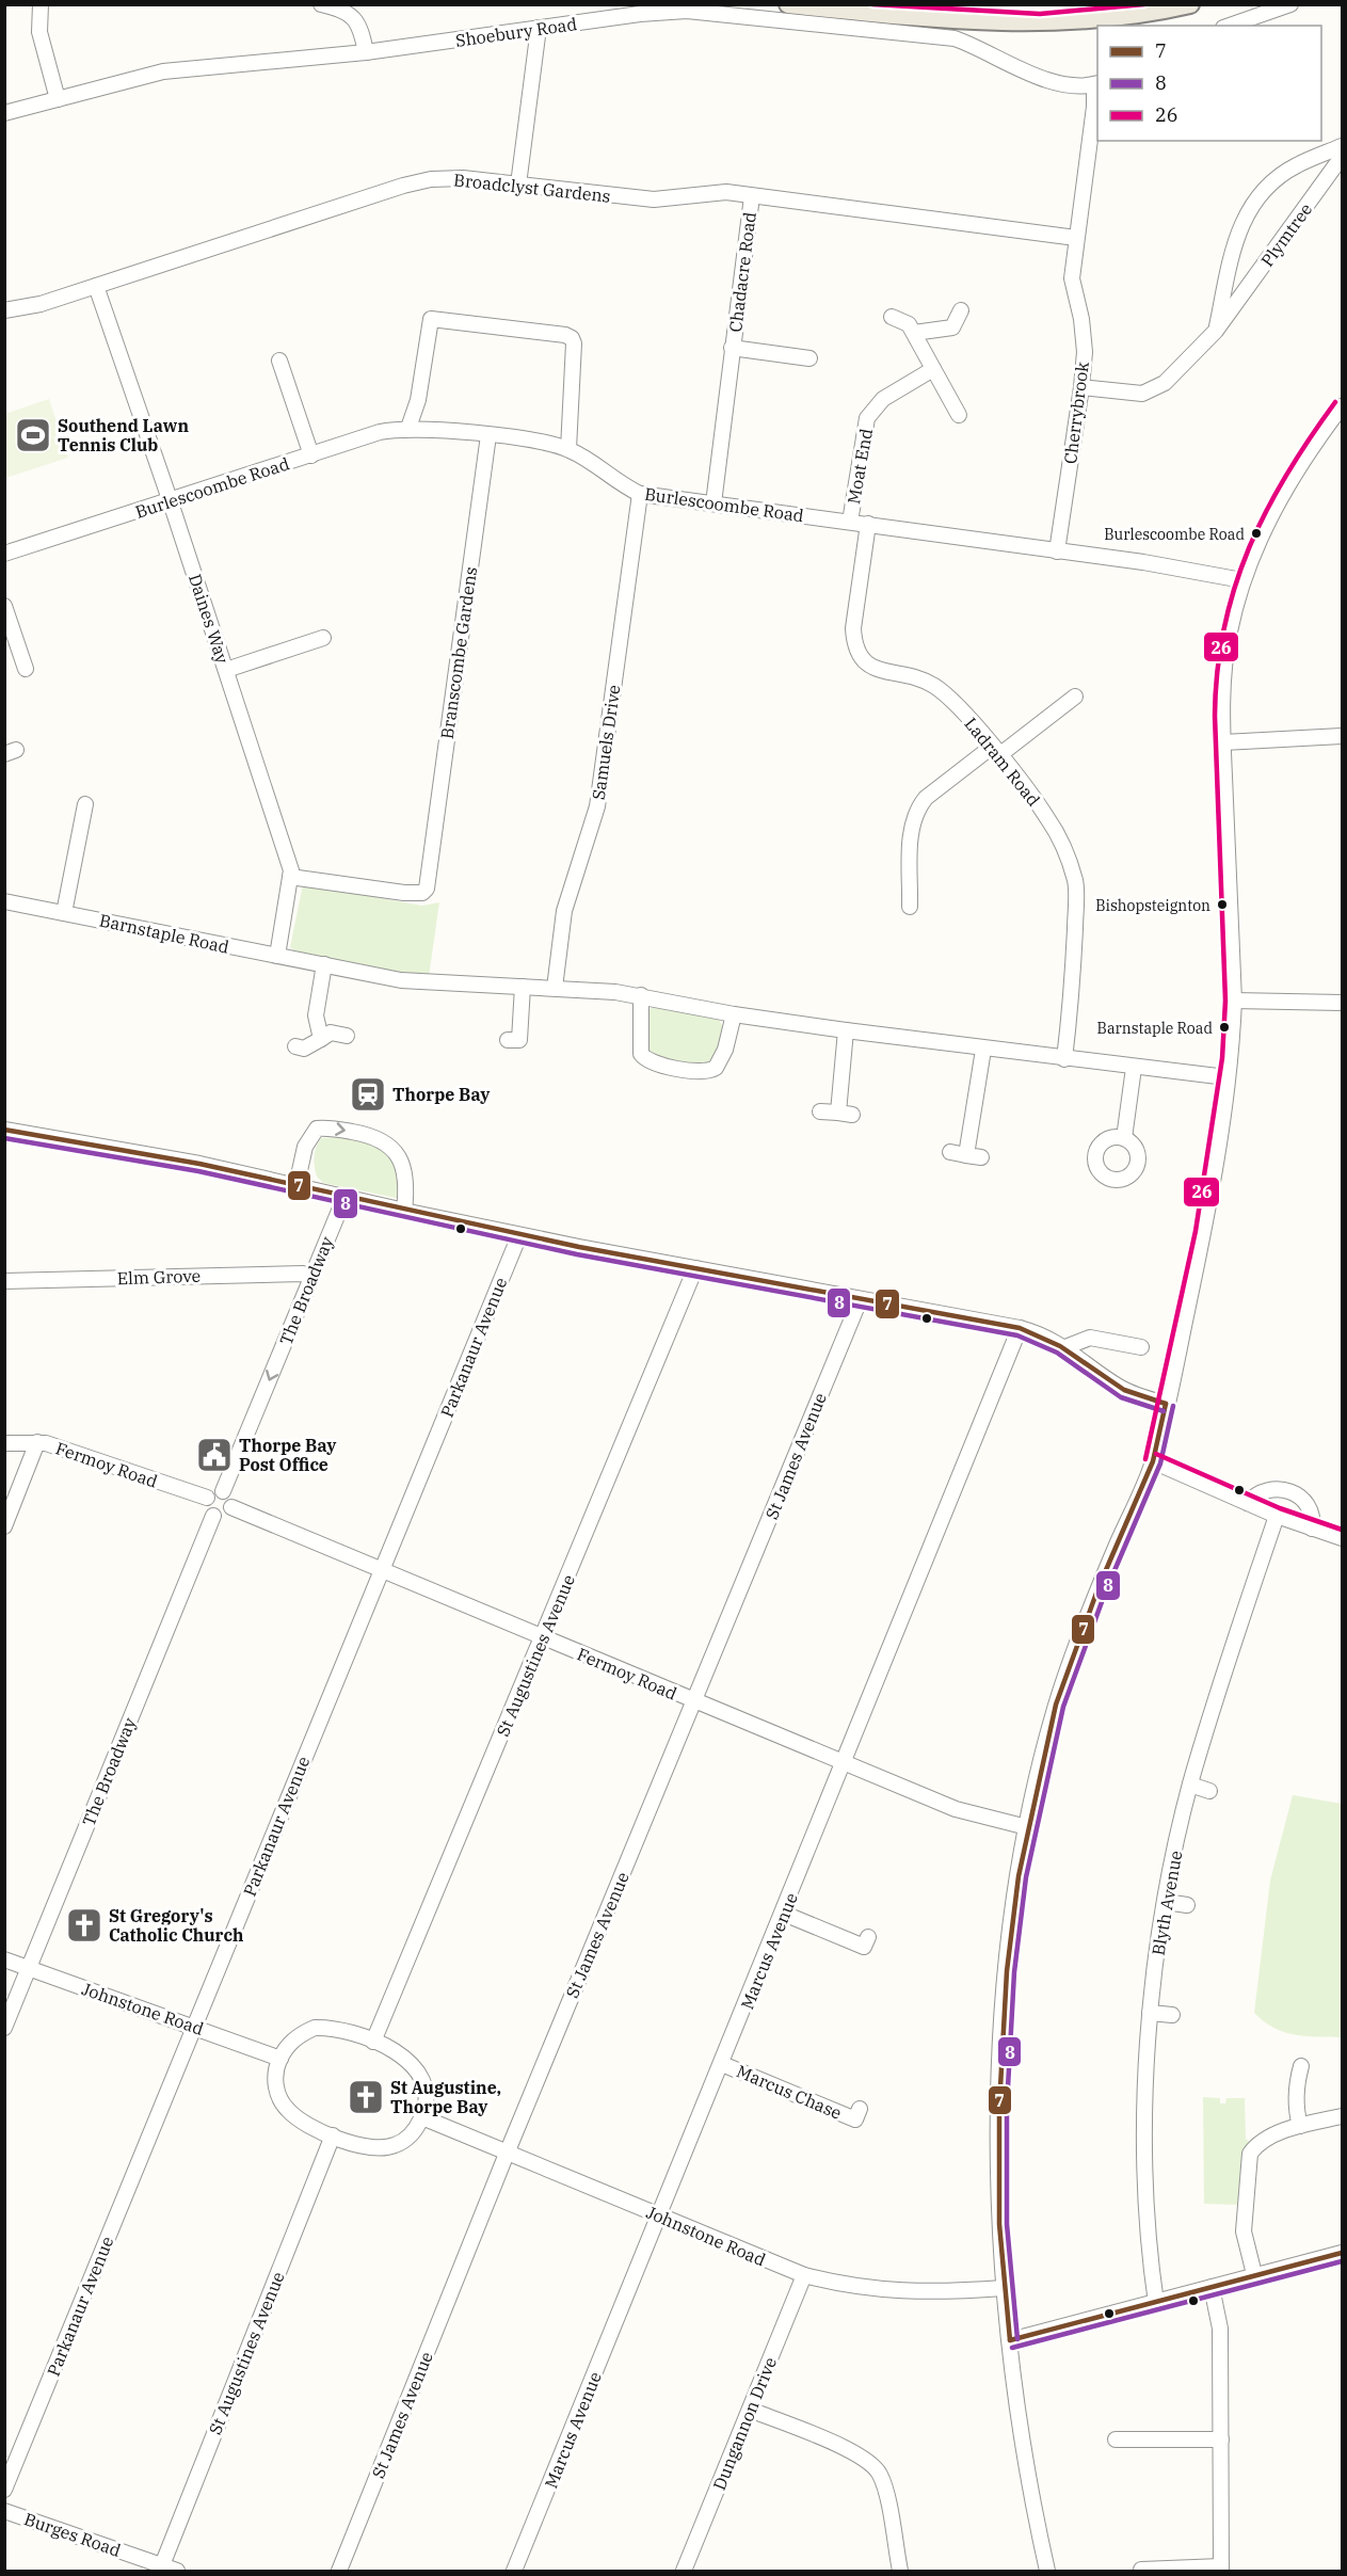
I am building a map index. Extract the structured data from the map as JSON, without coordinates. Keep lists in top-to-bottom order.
{
  "streets": {
    "street": [
      "Shoebury Road",
      "Broadclyst Gardens",
      "Plymtree",
      "Chadacre Road",
      "Cherrybrook",
      "Moat End",
      "Burlescoombe Road",
      "Daines Way",
      "Branscombe Gardens",
      "Samuels Drive",
      "Ladram Road",
      "Barnstaple Road",
      "Elm Grove",
      "The Broadway",
      "Parkanaur Avenue",
      "St James Avenue",
      "Fermoy Road",
      "St Augustines Avenue",
      "Blyth Avenue",
      "Marcus Avenue",
      "Johnstone Road",
      "Marcus Chase",
      "Dungannon Drive",
      "Burges Road"
    ]
  },
  "crossings": [
    ["Shoebury Road", "Cherrybrook"],
    ["Broadclyst Gardens", "Chadacre Road"],
    ["Broadclyst Gardens", "Cherrybrook"],
    ["Broadclyst Gardens", "Daines Way"],
    ["Plymtree", "Cherrybrook"],
    ["Chadacre Road", "Burlescoombe Road"],
    ["Cherrybrook", "Burlescoombe Road"],
    ["Moat End", "Burlescoombe Road"],
    ["Burlescoombe Road", "Daines Way"],
    ["Burlescoombe Road", "Branscombe Gardens"],
    ["Burlescoombe Road", "Samuels Drive"],
    ["Burlescoombe Road", "Ladram Road"],
    ["Daines Way", "Branscombe Gardens"],
    ["Daines Way", "Barnstaple Road"],
    ["Samuels Drive", "Barnstaple Road"],
    ["Ladram Road", "Barnstaple Road"],
    ["Elm Grove", "The Broadway"],
    ["The Broadway", "Fermoy Road"],
    ["The Broadway", "Johnstone Road"],
    ["Parkanaur Avenue", "Fermoy Road"],
    ["Parkanaur Avenue", "Johnstone Road"],
    ["St James Avenue", "Fermoy Road"],
    ["St James Avenue", "Johnstone Road"],
    ["Fermoy Road", "St Augustines Avenue"],
    ["Fermoy Road", "Marcus Avenue"],
    ["St Augustines Avenue", "Johnstone Road"],
    ["St Augustines Avenue", "Burges Road"],
    ["Marcus Avenue", "Johnstone Road"],
    ["Marcus Avenue", "Marcus Chase"],
    ["Johnstone Road", "Dungannon Drive"]
  ],
  "places": {
    "sports": ["Southend Lawn Tennis Club"],
    "other": ["Burlescoombe Road", "Bishopsteignton", "Barnstaple Road"],
    "station": ["Thorpe Bay"],
    "public building": ["Thorpe Bay Post Office"],
    "church": ["St Gregory's Catholic Church", "St Augustine, Thorpe Bay"]
  },
  "lines": ["transit line 26", "transit line 7", "transit line 8"],
  "legend": ["7", "8", "26"]
}
